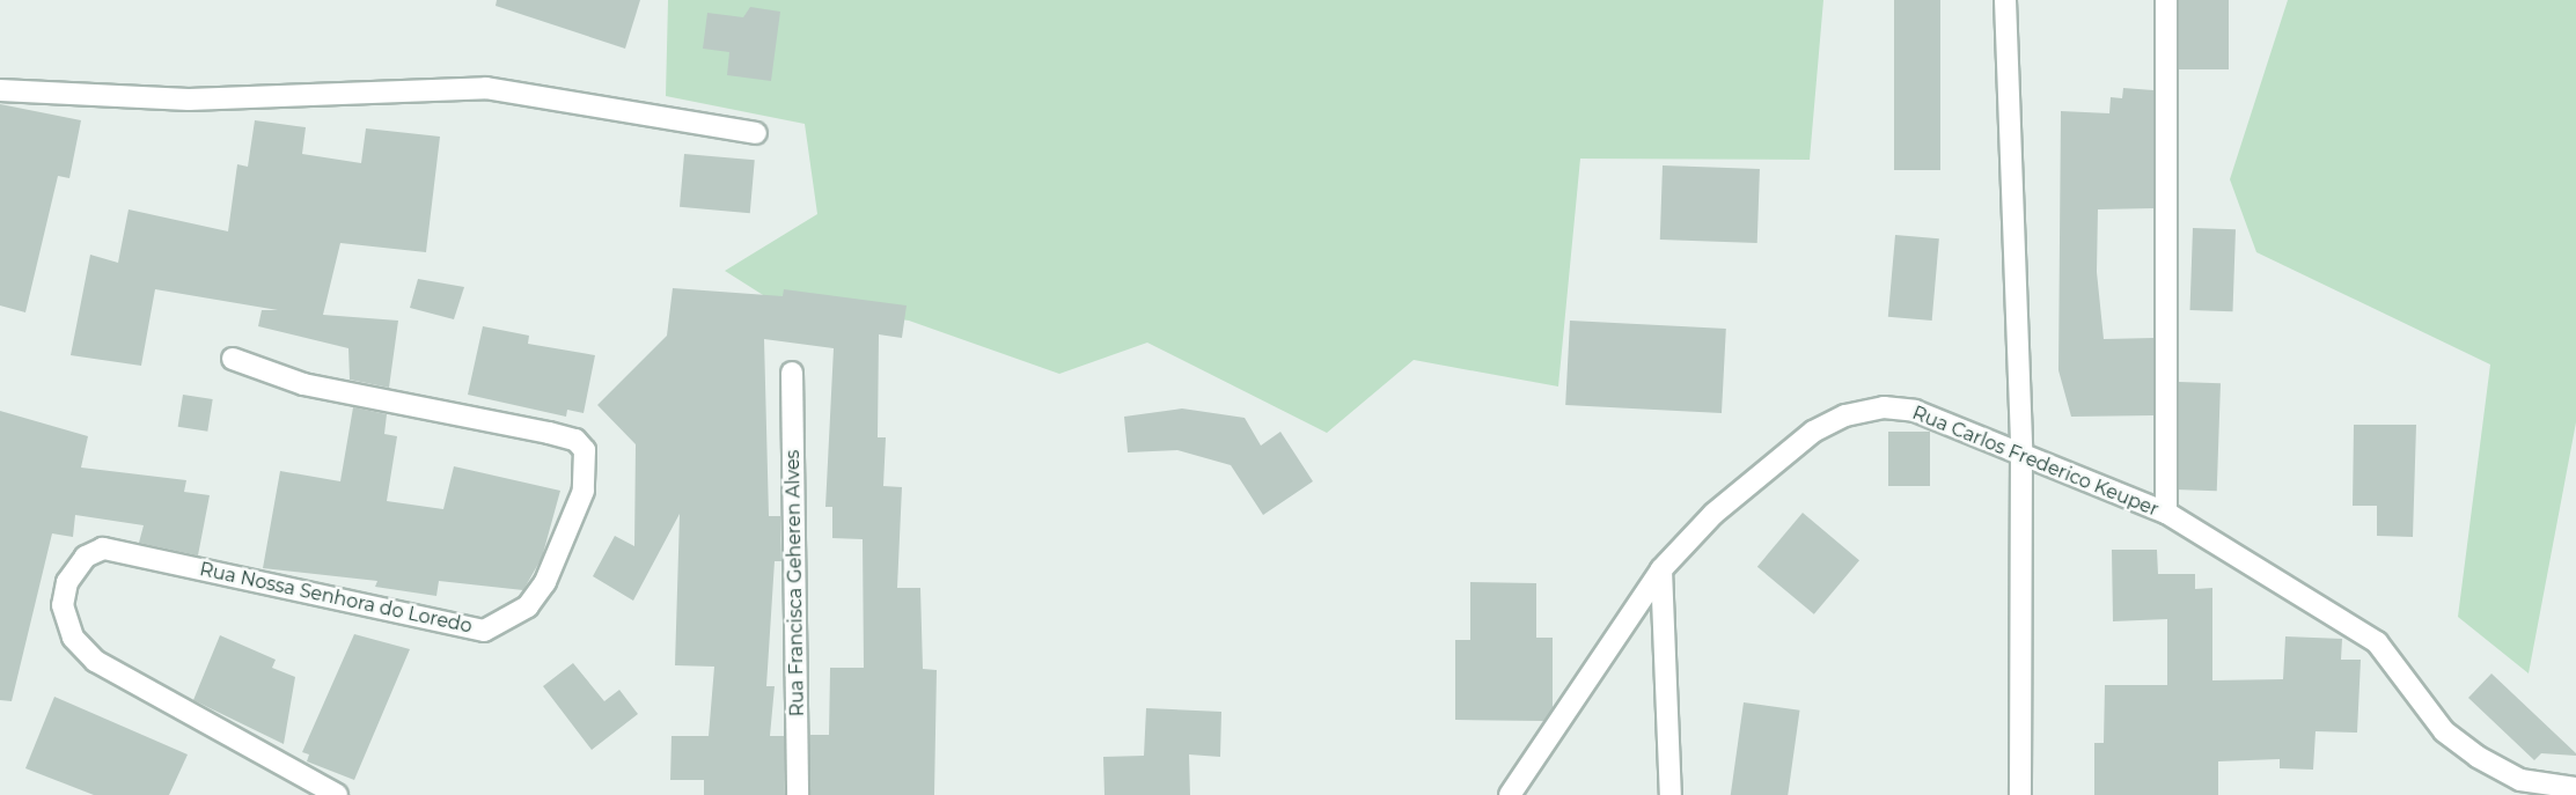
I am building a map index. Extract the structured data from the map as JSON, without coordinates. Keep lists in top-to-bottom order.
{
  "streets": {
    "street": ["Rua Carlos Frederico Keuper", "Rua Francisca Geheren Alves", "Rua Nossa Senhora do Loredo"]
  }
}
